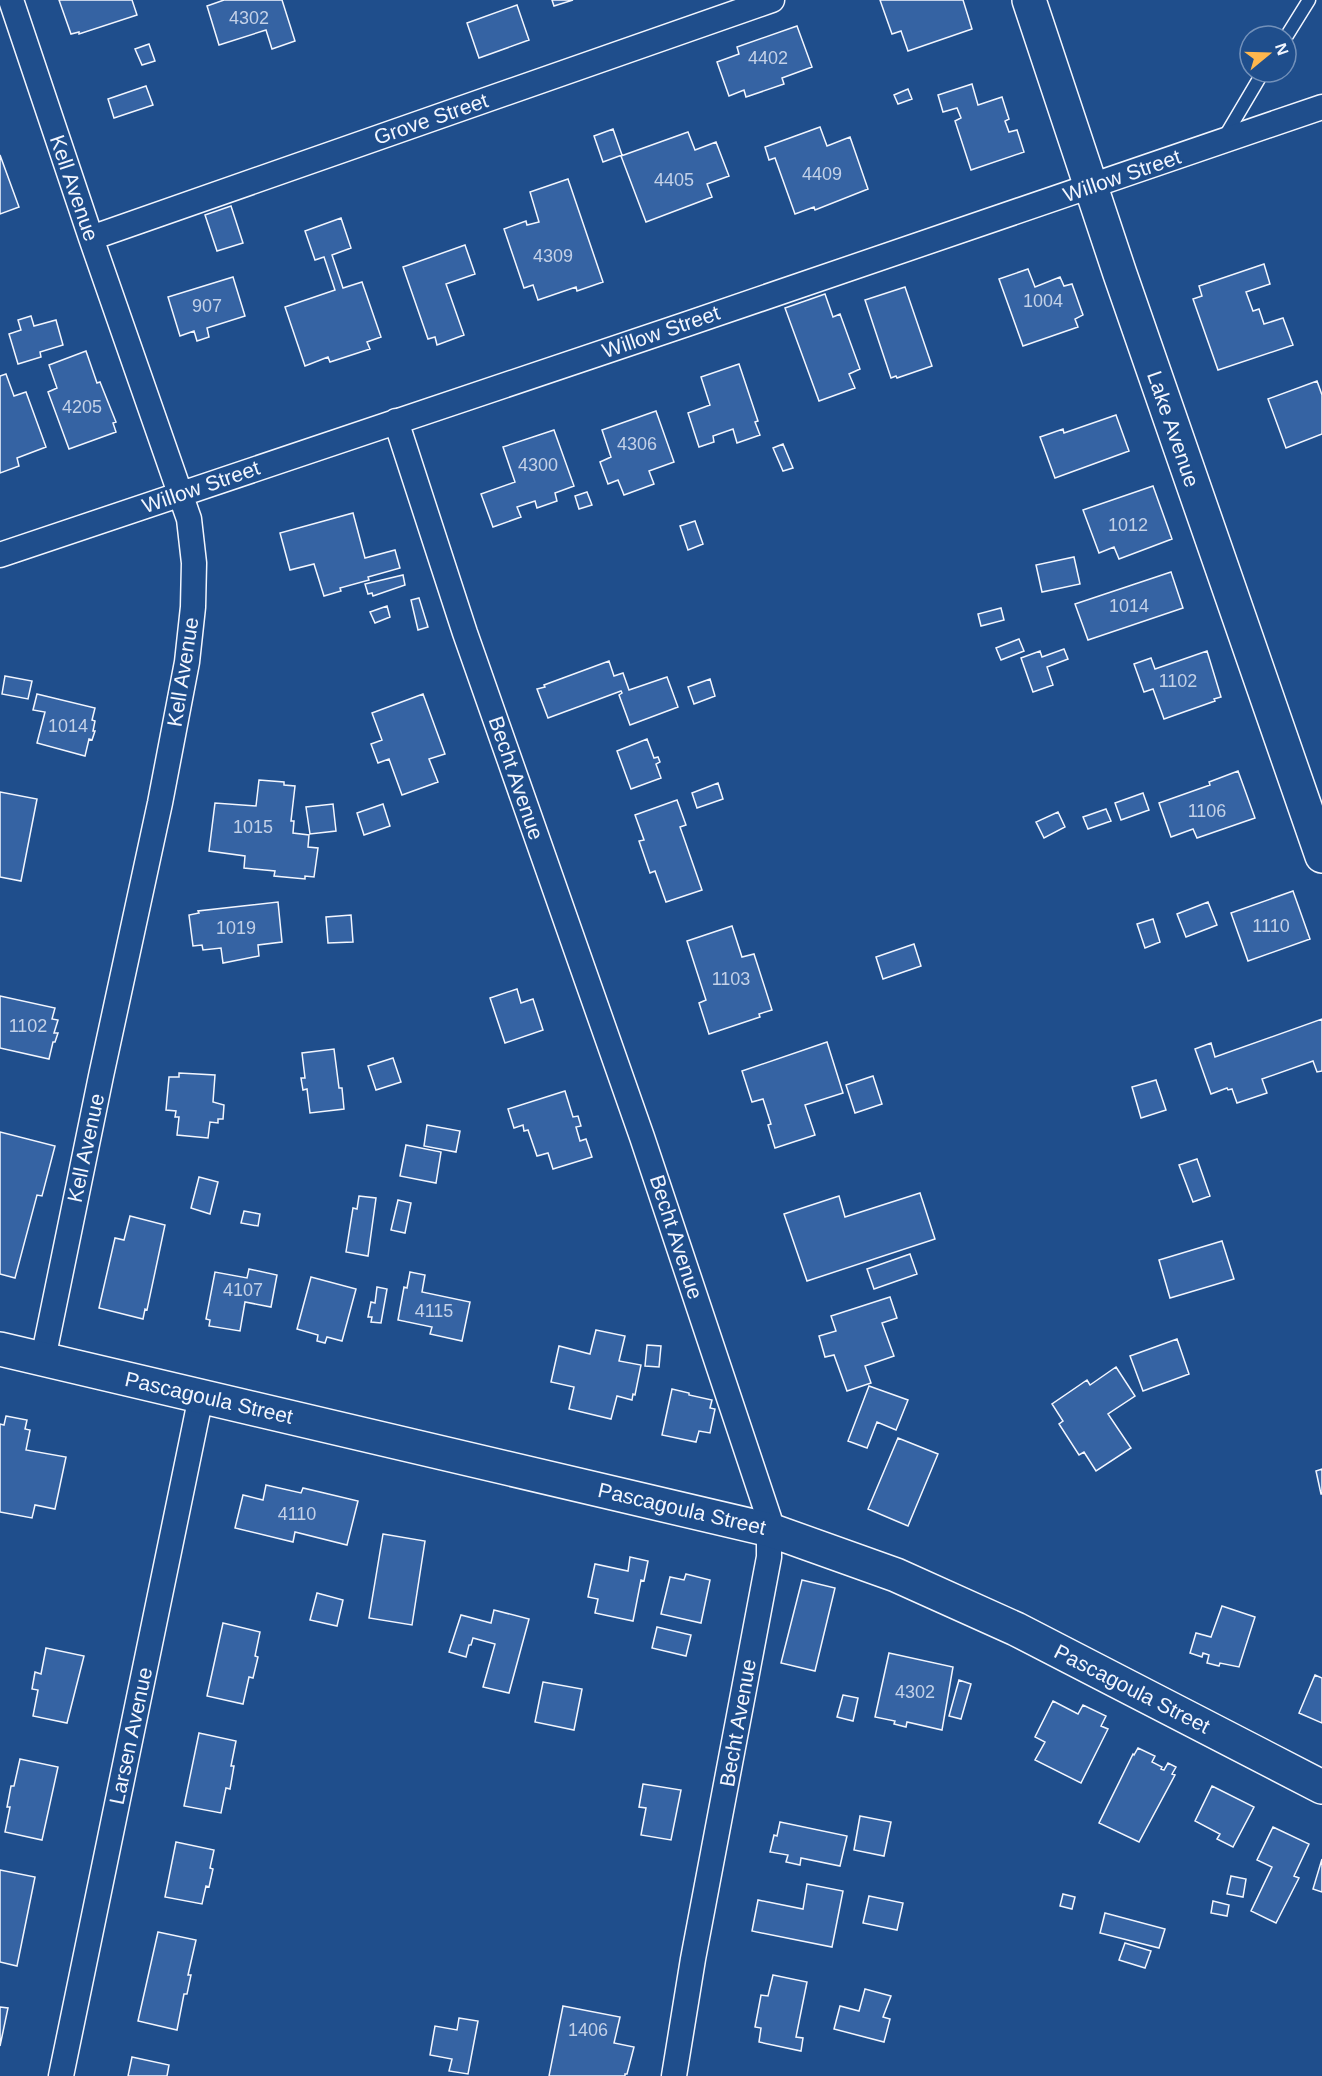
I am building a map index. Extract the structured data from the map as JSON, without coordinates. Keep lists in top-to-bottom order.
{
  "streets": {
    "street": [
      "Grove Street",
      "Willow Street",
      "Kell Avenue",
      "Lake Avenue",
      "Becht Avenue",
      "Pascagoula Street",
      "Larsen Avenue"
    ]
  },
  "crossings": [
    ["Grove Street", "Kell Avenue"],
    ["Willow Street", "Kell Avenue"],
    ["Willow Street", "Lake Avenue"],
    ["Willow Street", "Becht Avenue"],
    ["Kell Avenue", "Pascagoula Street"],
    ["Becht Avenue", "Pascagoula Street"],
    ["Pascagoula Street", "Larsen Avenue"]
  ],
  "house_numbers": [
    "4302",
    "4402",
    "4409",
    "4405",
    "4309",
    "1004",
    "907",
    "4205",
    "4306",
    "4300",
    "1012",
    "1014",
    "1102",
    "1014",
    "1106",
    "1015",
    "1110",
    "1019",
    "1103",
    "1102",
    "4107",
    "4115",
    "4110",
    "4302",
    "1406"
  ],
  "north": "right"
}
